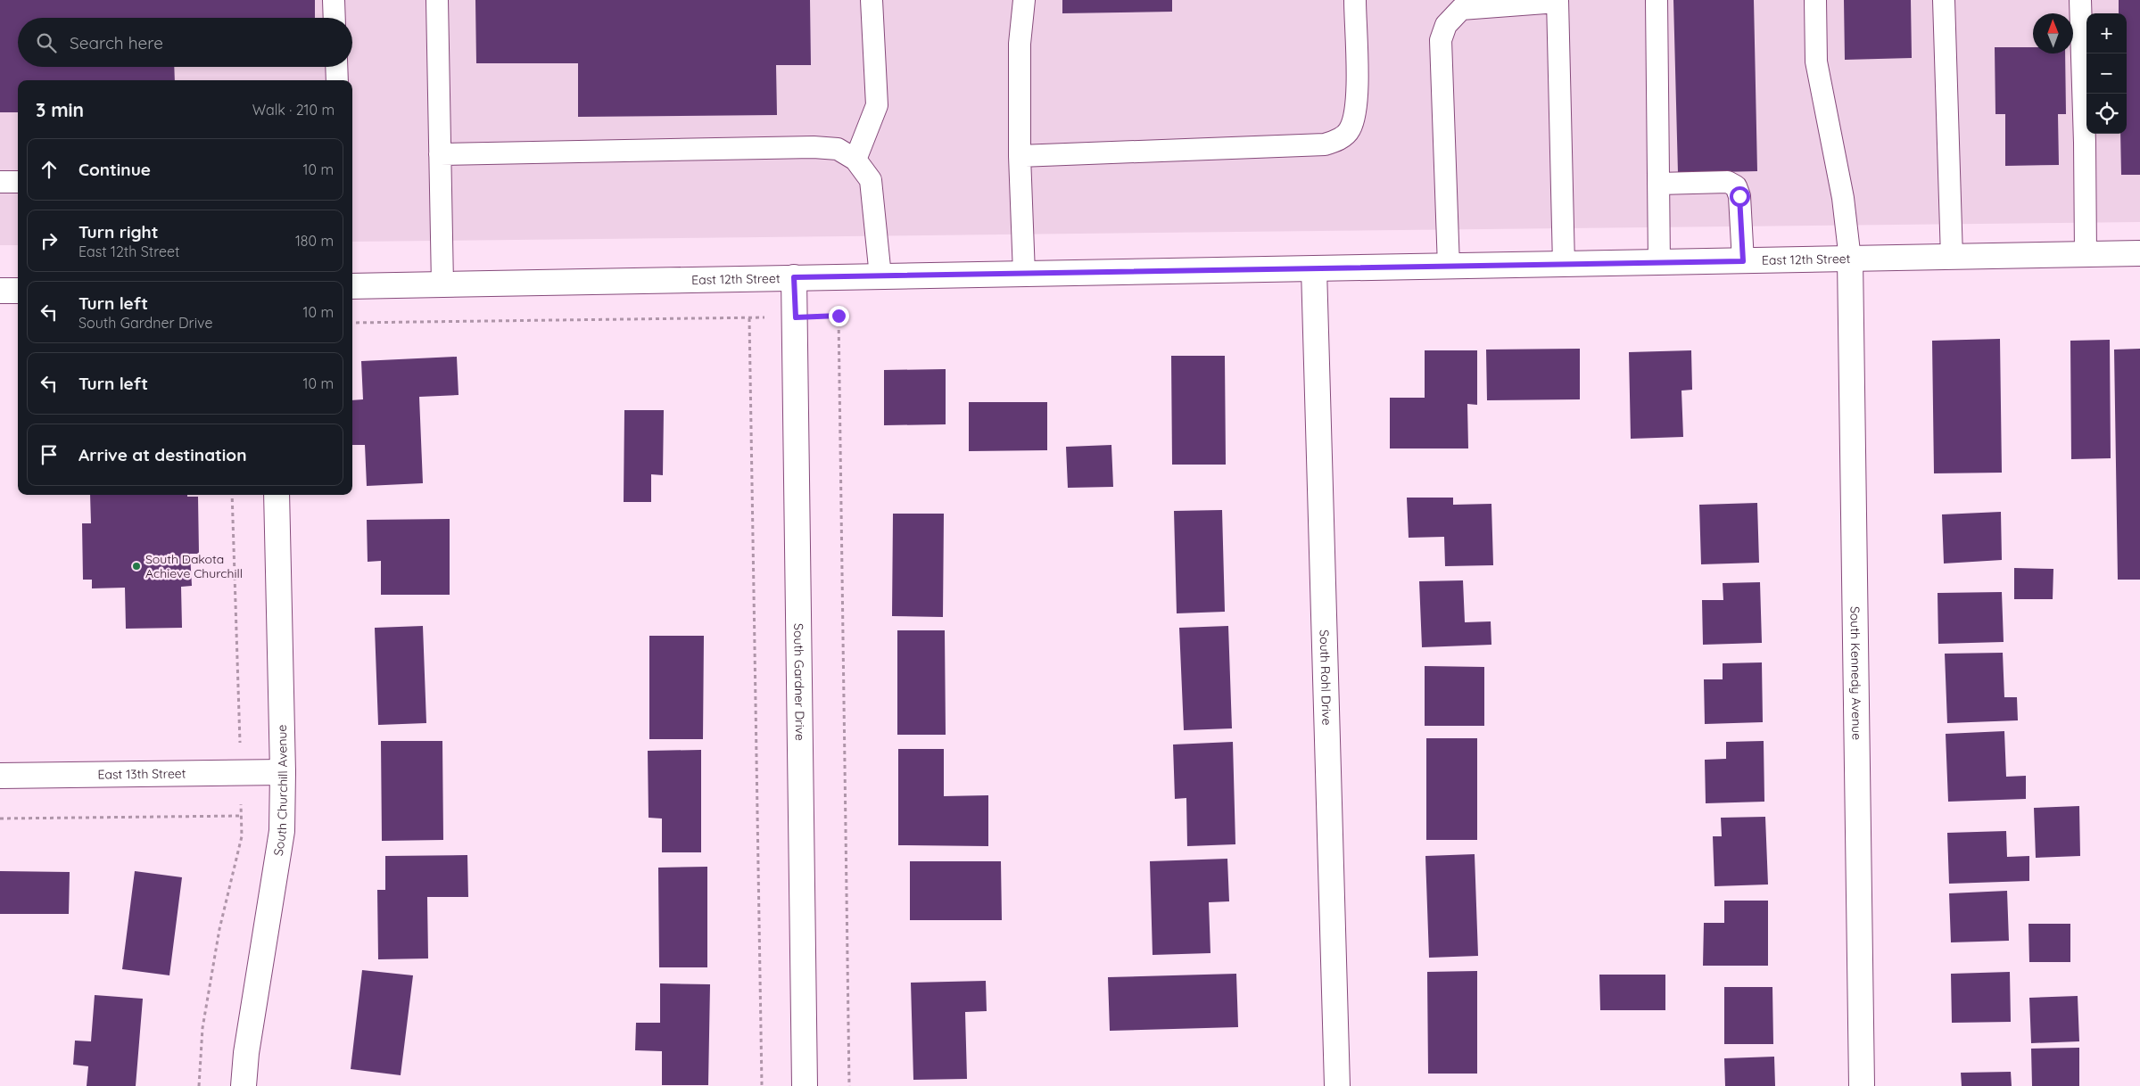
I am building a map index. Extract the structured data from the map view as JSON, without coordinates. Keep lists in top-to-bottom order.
{
  "streets": {
    "street": [
      "East 12th Street",
      "South Kennedy Avenue",
      "South Rohl Drive",
      "South Gardner Drive",
      "East 13th Street",
      "South Churchill Avenue"
    ]
  },
  "crossings": [
    ["East 12th Street", "South Kennedy Avenue"],
    ["East 12th Street", "South Rohl Drive"],
    ["East 12th Street", "South Gardner Drive"],
    ["East 13th Street", "South Churchill Avenue"]
  ],
  "places": ["South Dakota Achieve Churchill"],
  "north": "top",
  "page": {
    "map_buttons": ["+", "−"],
    "search": "Search here",
    "heading": ["3 min", "Walk · 210 m"],
    "list": [
      ["Continue", "10 m"],
      ["Turn right", "East 12th Street", "180 m"],
      ["Turn left", "South Gardner Drive", "10 m"],
      ["Turn left", "10 m"],
      "Arrive at destination"
    ]
  }
}
